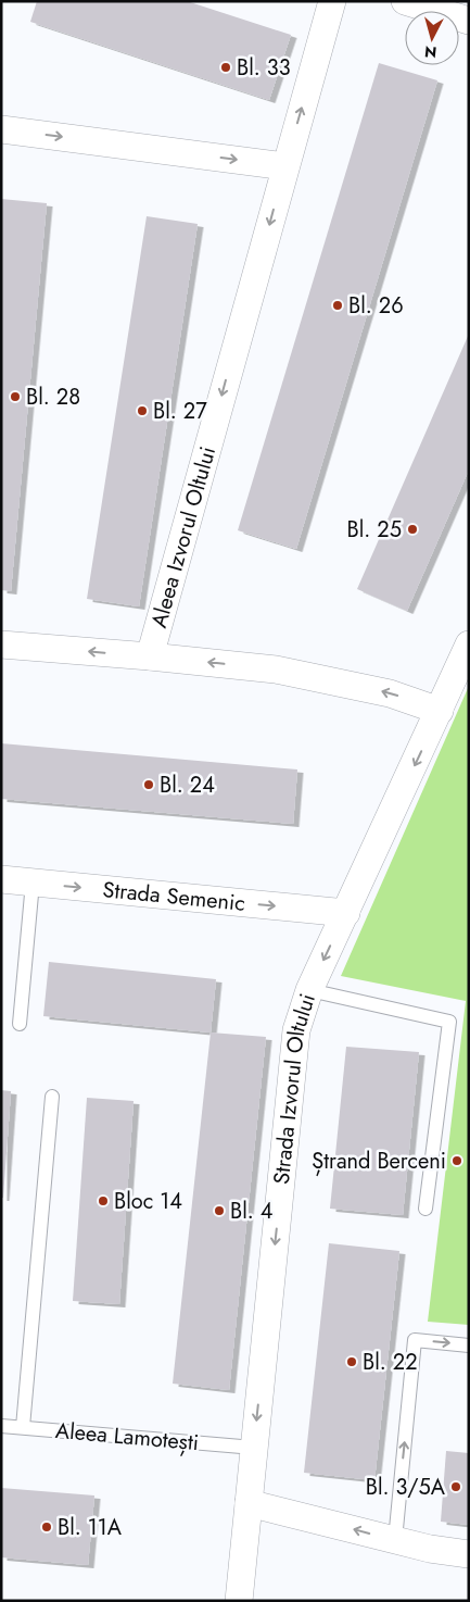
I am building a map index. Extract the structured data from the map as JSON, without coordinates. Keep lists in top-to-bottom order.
{
  "streets": {
    "street": ["Aleea Izvorul Oltului", "Strada Semenic", "Strada Izvorul Oltului"],
    "lane": ["Aleea Lamotești"]
  },
  "crossings": [
    ["Aleea Izvorul Oltului", "Strada Izvorul Oltului"],
    ["Strada Semenic", "Strada Izvorul Oltului"],
    ["Strada Izvorul Oltului", "Aleea Lamotești"]
  ],
  "one_way": ["Strada Semenic", "Strada Izvorul Oltului"],
  "places": [
    "Bl. 33",
    "Bl. 26",
    "Bl. 28",
    "Bl. 27",
    "Bl. 25",
    "Bl. 24",
    "Ștrand Berceni",
    "Bloc 14",
    "Bl. 4",
    "Bl. 22",
    "Bl. 3/5A",
    "Bl. 11A"
  ],
  "north": "bottom"
}
